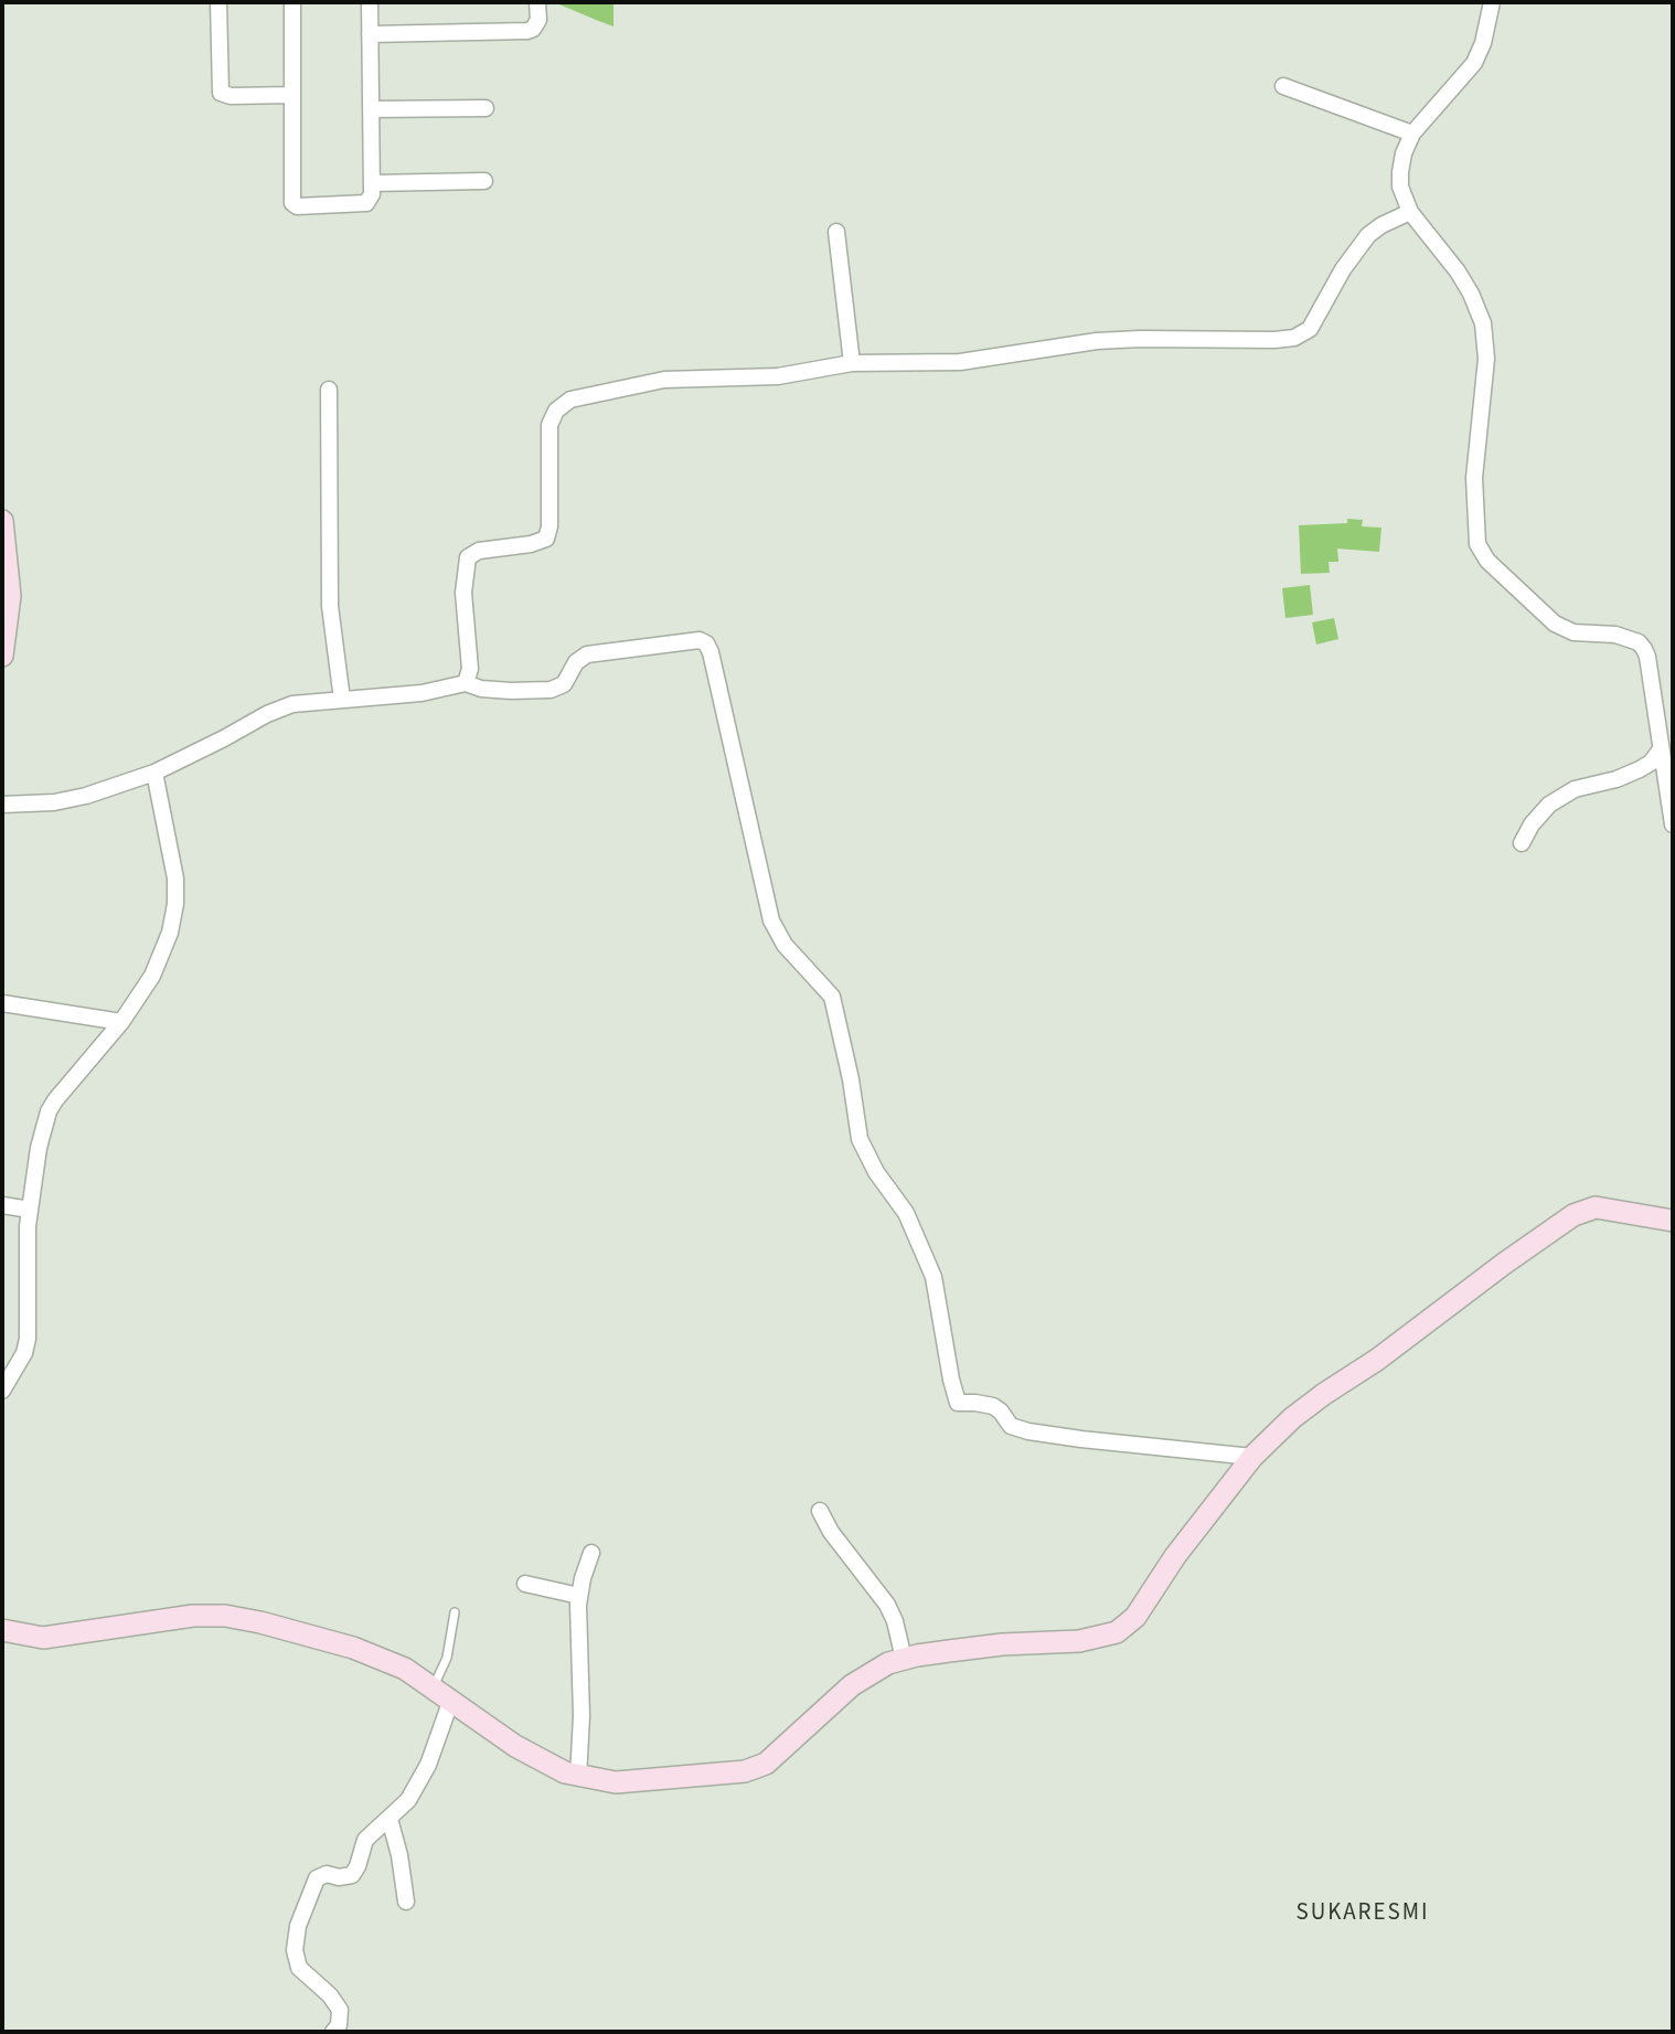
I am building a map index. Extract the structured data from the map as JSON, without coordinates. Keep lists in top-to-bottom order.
{
  "districts": ["SUKARESMI"]
}
